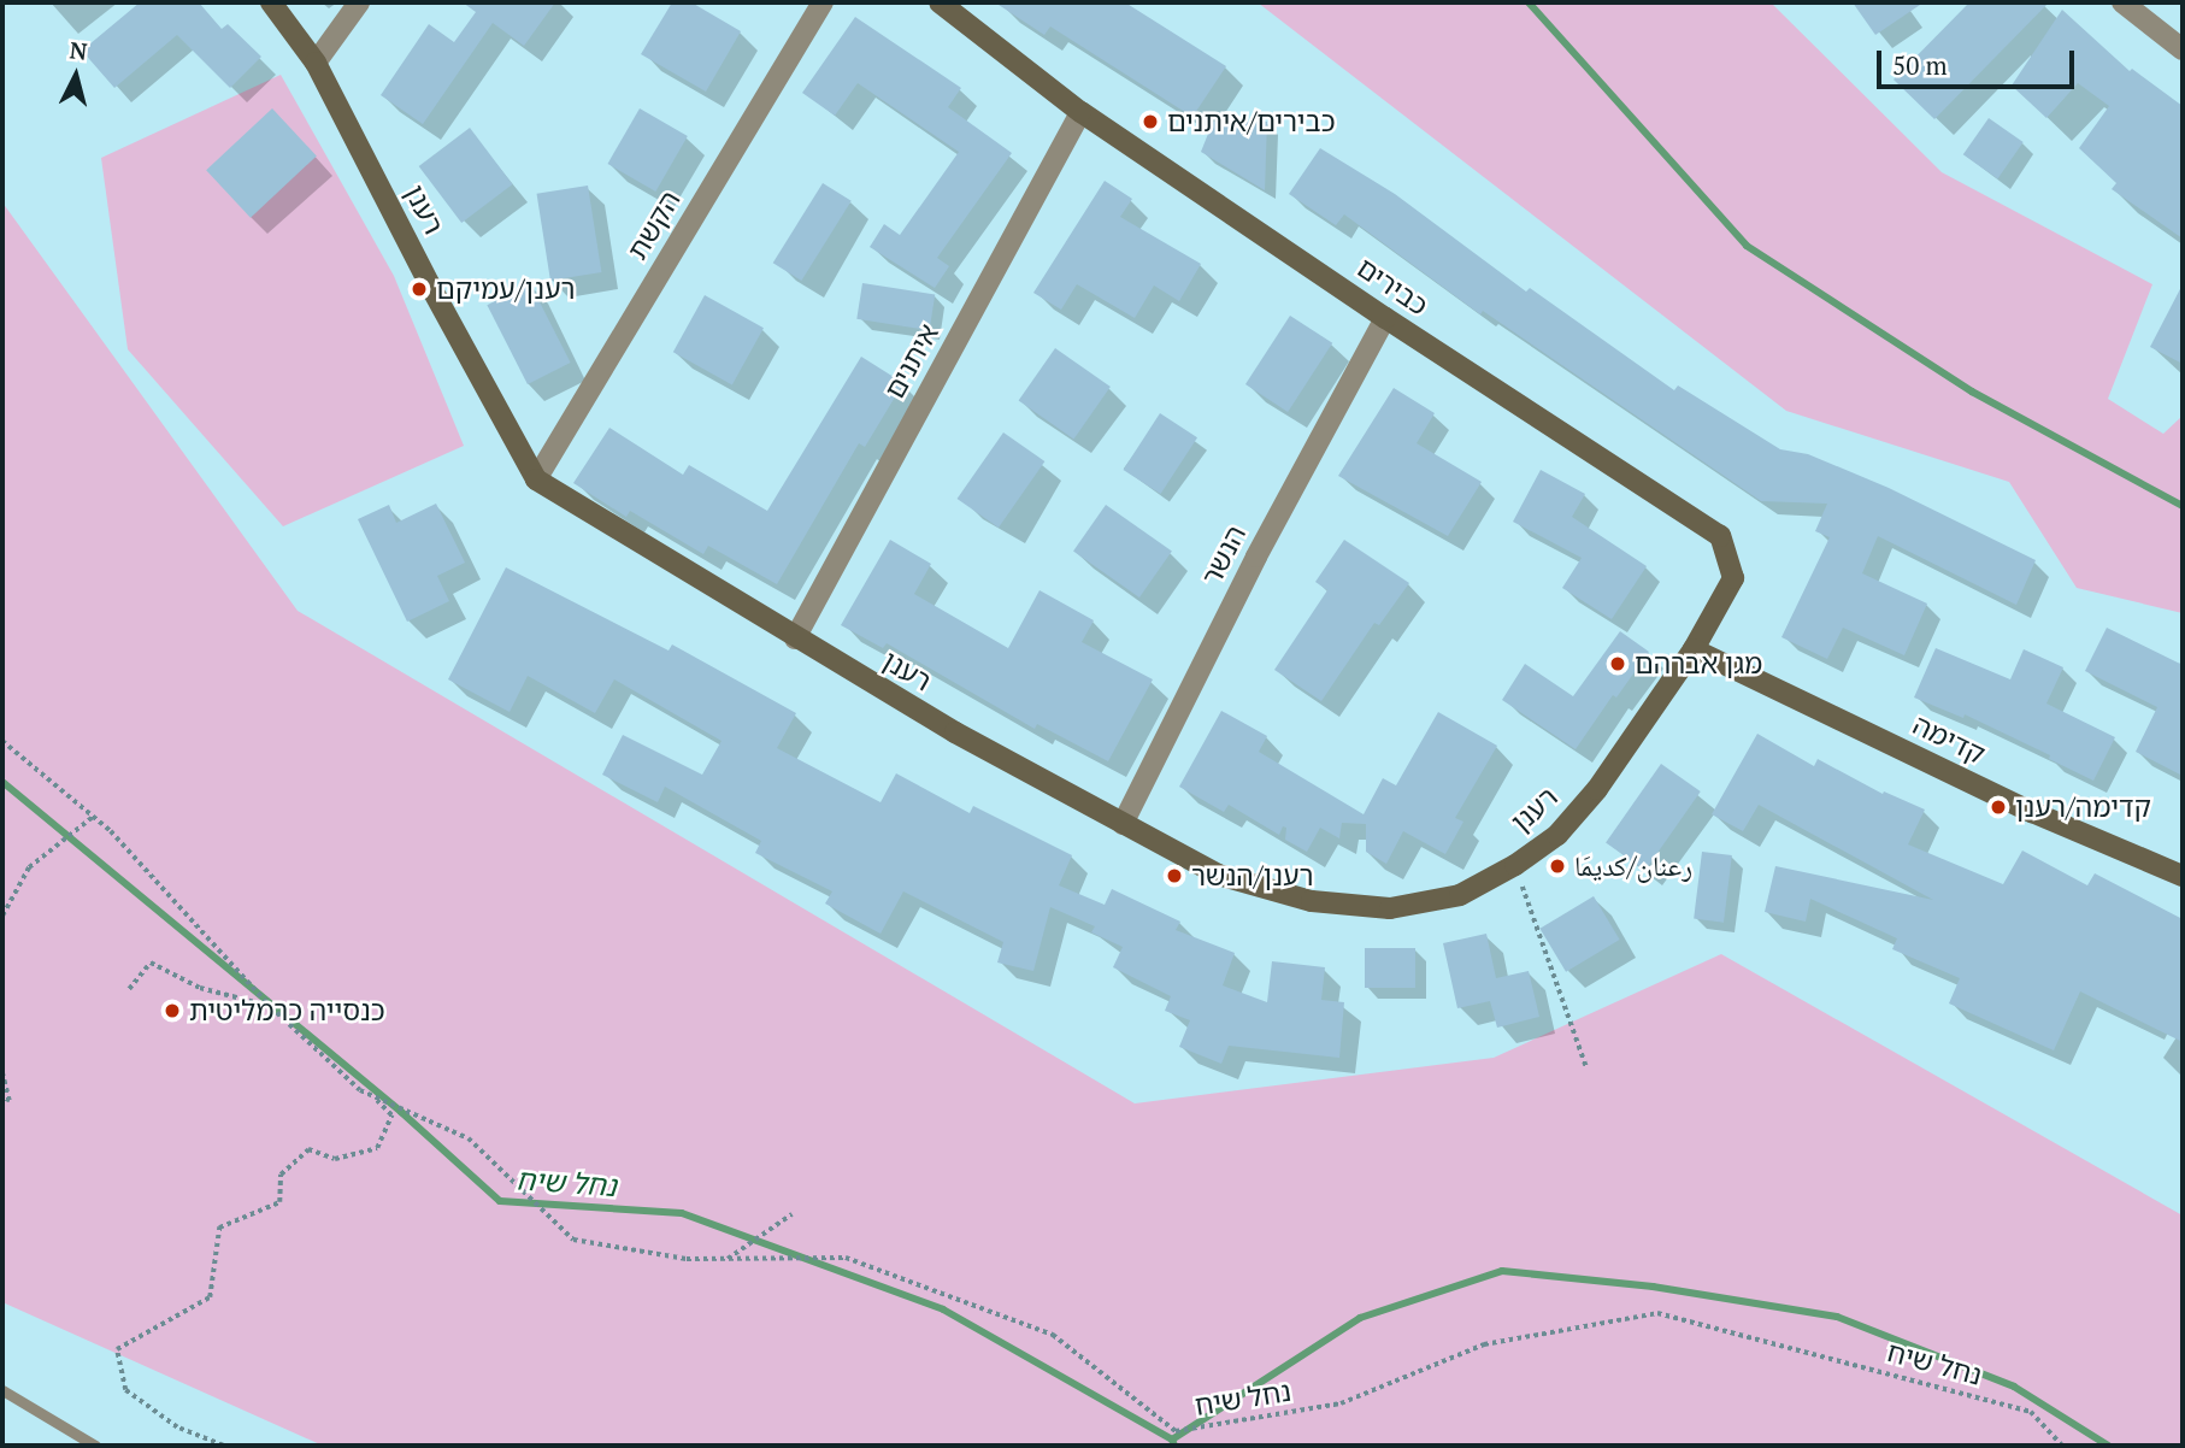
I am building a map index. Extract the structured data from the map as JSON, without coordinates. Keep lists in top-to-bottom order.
{
  "streets": {
    "street": [
      "רענן",
      "הקשת",
      "כבירים",
      "איתנים",
      "הנשר",
      "קדימה"
    ],
    "path": ["נחל שיח"]
  },
  "crossings": [
    ["רענן", "הקשת"],
    ["רענן", "כבירים"],
    ["רענן", "איתנים"],
    ["רענן", "הנשר"],
    ["רענן", "קדימה"],
    ["כבירים", "איתנים"],
    ["כבירים", "הנשר"],
    ["כבירים", "קדימה"]
  ],
  "water": ["נחל שיח"],
  "places": [
    "כבירים/איתנים",
    "רענן/עמיקם",
    "מגן אברהם",
    "קדימה/רענן",
    "رعنان/كديمَا",
    "רענן/הנשר",
    "כנסייה כרמליטית"
  ],
  "scale_bar": "50 m",
  "north": "top"
}
